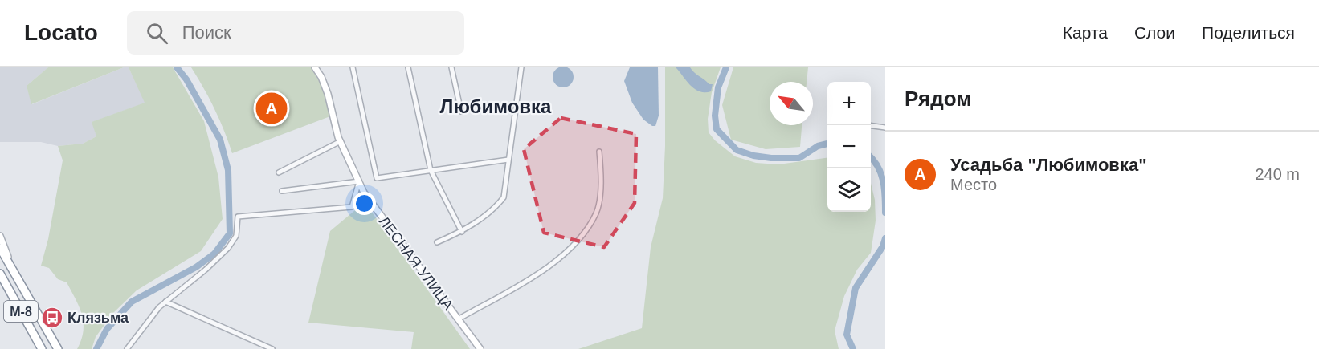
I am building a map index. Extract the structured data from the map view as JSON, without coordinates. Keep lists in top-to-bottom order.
{
  "streets": {
    "highway": ["М-8"],
    "street": ["ЛЕСНАЯ УЛИЦА"]
  },
  "districts": ["Любимовка"],
  "places": {
    "bus stop": ["Клязьма"]
  },
  "north": "top left",
  "page": {
    "header": "Locato",
    "search": "Поиск",
    "nav": ["Карта", "Слои", "Поделиться"],
    "heading": "Рядом",
    "map_buttons": ["+", "−"],
    "pins": "A",
    "list": [
      {
        "mark": "A",
        "name": "Усадьба \"Любимовка\"",
        "note": "Место",
        "value": "240 m"
      }
    ]
  }
}
